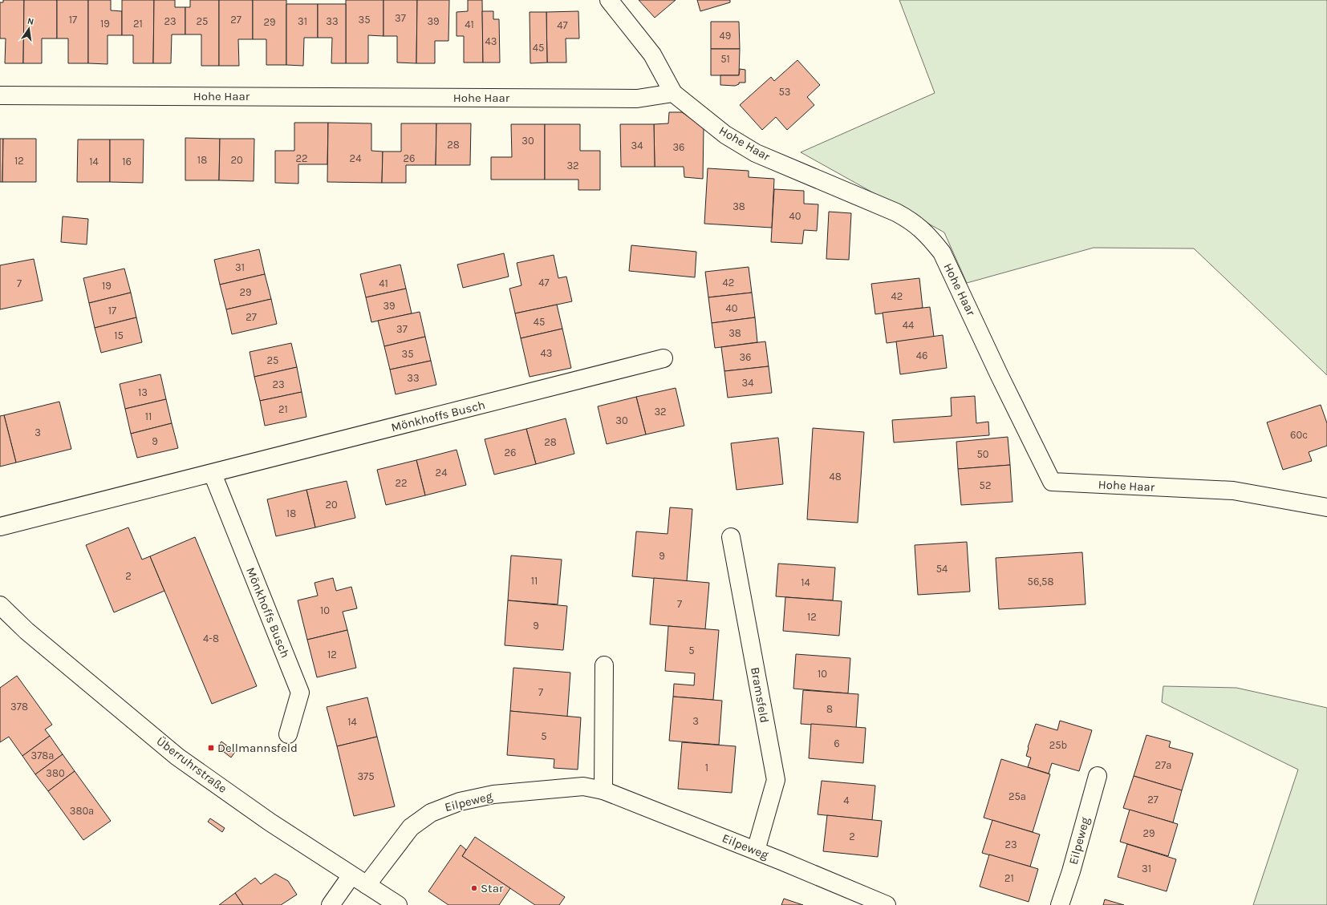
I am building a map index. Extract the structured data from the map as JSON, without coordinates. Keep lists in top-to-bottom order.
{
  "streets": {
    "street": [
      "Hohe Haar",
      "Mönkhoffs Busch",
      "Bramsfeld",
      "Überruhrstraße",
      "Eilpeweg"
    ]
  },
  "crossings": [
    ["Bramsfeld", "Eilpeweg"],
    ["Überruhrstraße", "Eilpeweg"]
  ],
  "places": {
    "transit": ["Dellmannsfeld"],
    "other": ["Star"]
  },
  "house_numbers": [
    "37",
    "17",
    "27",
    "35",
    "23",
    "25",
    "31",
    "33",
    "39",
    "29",
    "19",
    "21",
    "41",
    "47",
    "49",
    "43",
    "45",
    "51",
    "53",
    "30",
    "28",
    "34",
    "36",
    "22",
    "24",
    "26",
    "18",
    "20",
    "12",
    "14",
    "16",
    "32",
    "38",
    "40",
    "31",
    "47",
    "42",
    "7",
    "41",
    "19",
    "29",
    "42",
    "39",
    "40",
    "17",
    "27",
    "45",
    "44",
    "37",
    "38",
    "15",
    "43",
    "35",
    "46",
    "36",
    "25",
    "33",
    "34",
    "23",
    "13",
    "21",
    "32",
    "11",
    "30",
    "3",
    "60c",
    "9",
    "28",
    "26",
    "50",
    "24",
    "48",
    "22",
    "52",
    "20",
    "18",
    "9",
    "54",
    "2",
    "11",
    "56,58",
    "14",
    "7",
    "10",
    "12",
    "9",
    "4-8",
    "5",
    "12",
    "10",
    "7",
    "378",
    "8",
    "3",
    "14",
    "5",
    "6",
    "25b",
    "378a",
    "27a",
    "1",
    "380",
    "375",
    "25a",
    "27",
    "4",
    "380a",
    "29",
    "2",
    "23",
    "31",
    "21"
  ],
  "north": "top"
}
